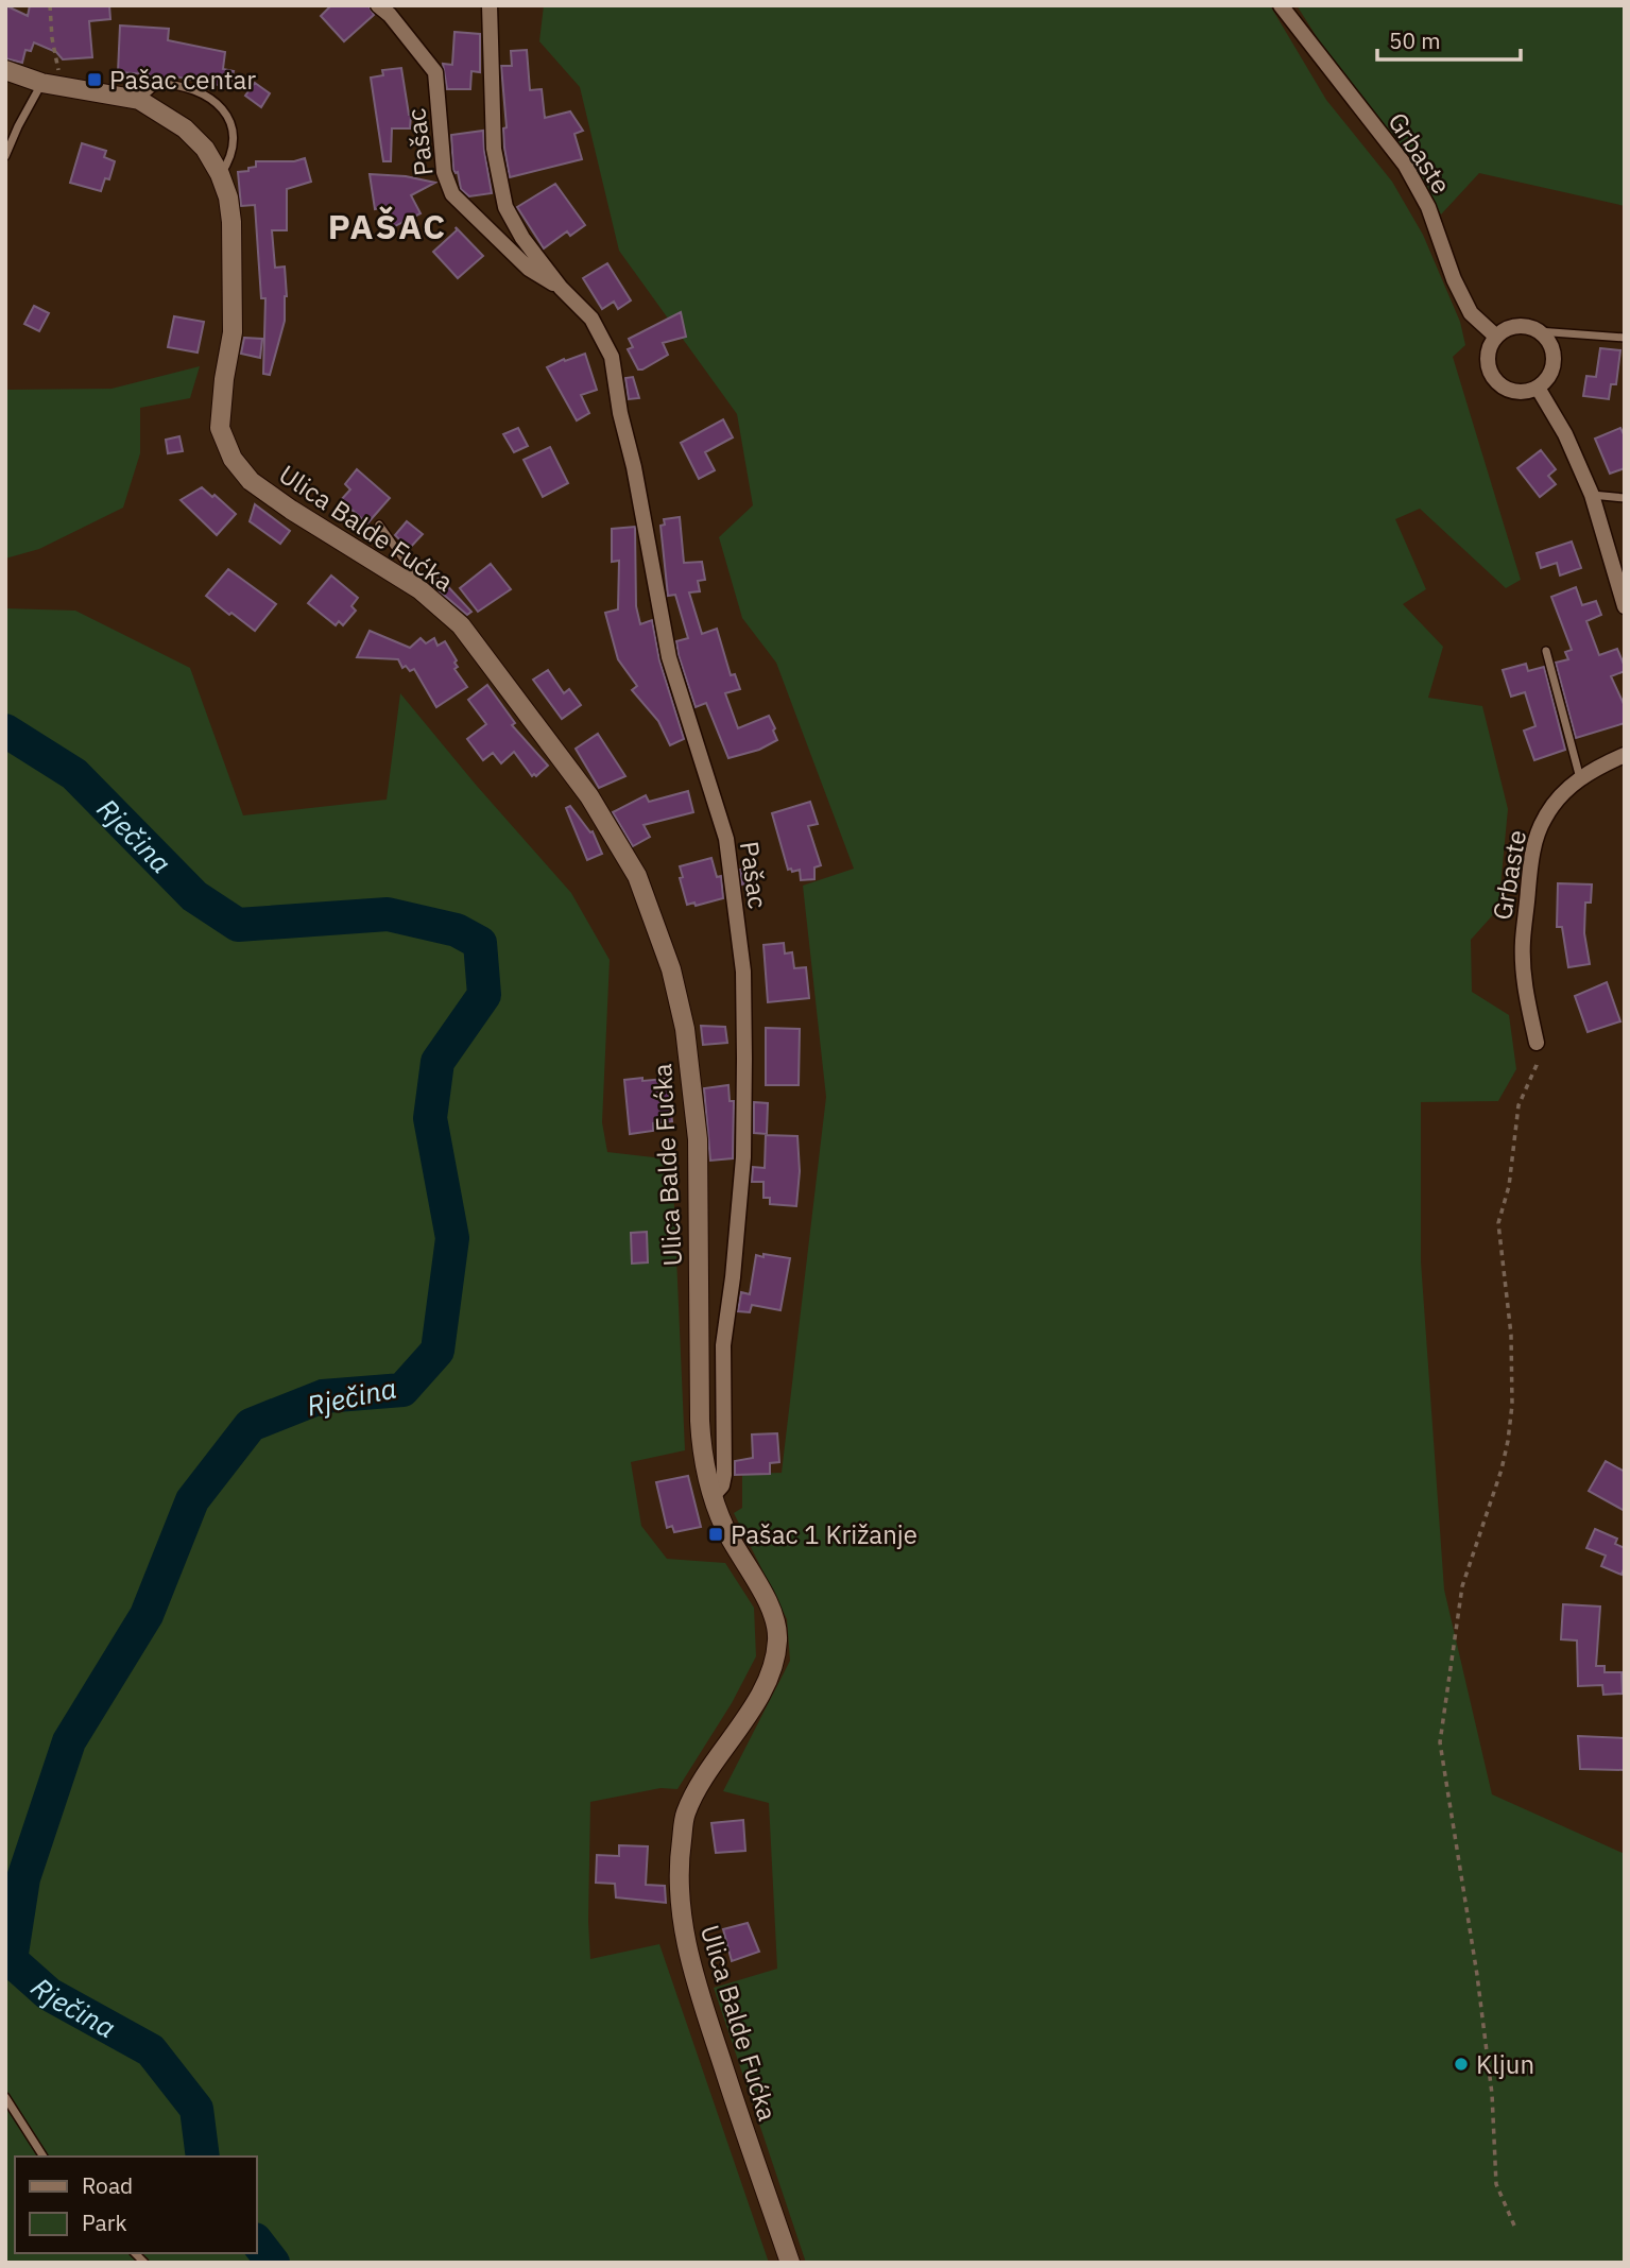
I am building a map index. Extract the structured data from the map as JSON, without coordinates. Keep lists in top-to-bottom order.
{
  "streets": {
    "main road": ["Ulica Balde Fućka"],
    "street": ["Pašac", "Grbaste"]
  },
  "crossings": [
    ["Pašac", "Ulica Balde Fućka"]
  ],
  "districts": ["PAŠAC"],
  "water": ["Rječina"],
  "places": {
    "transit": ["Pašac centar", "Pašac 1 Križanje"],
    "other": ["Kljun"]
  },
  "legend": ["Road", "Park"],
  "scale_bar": "50 m"
}
